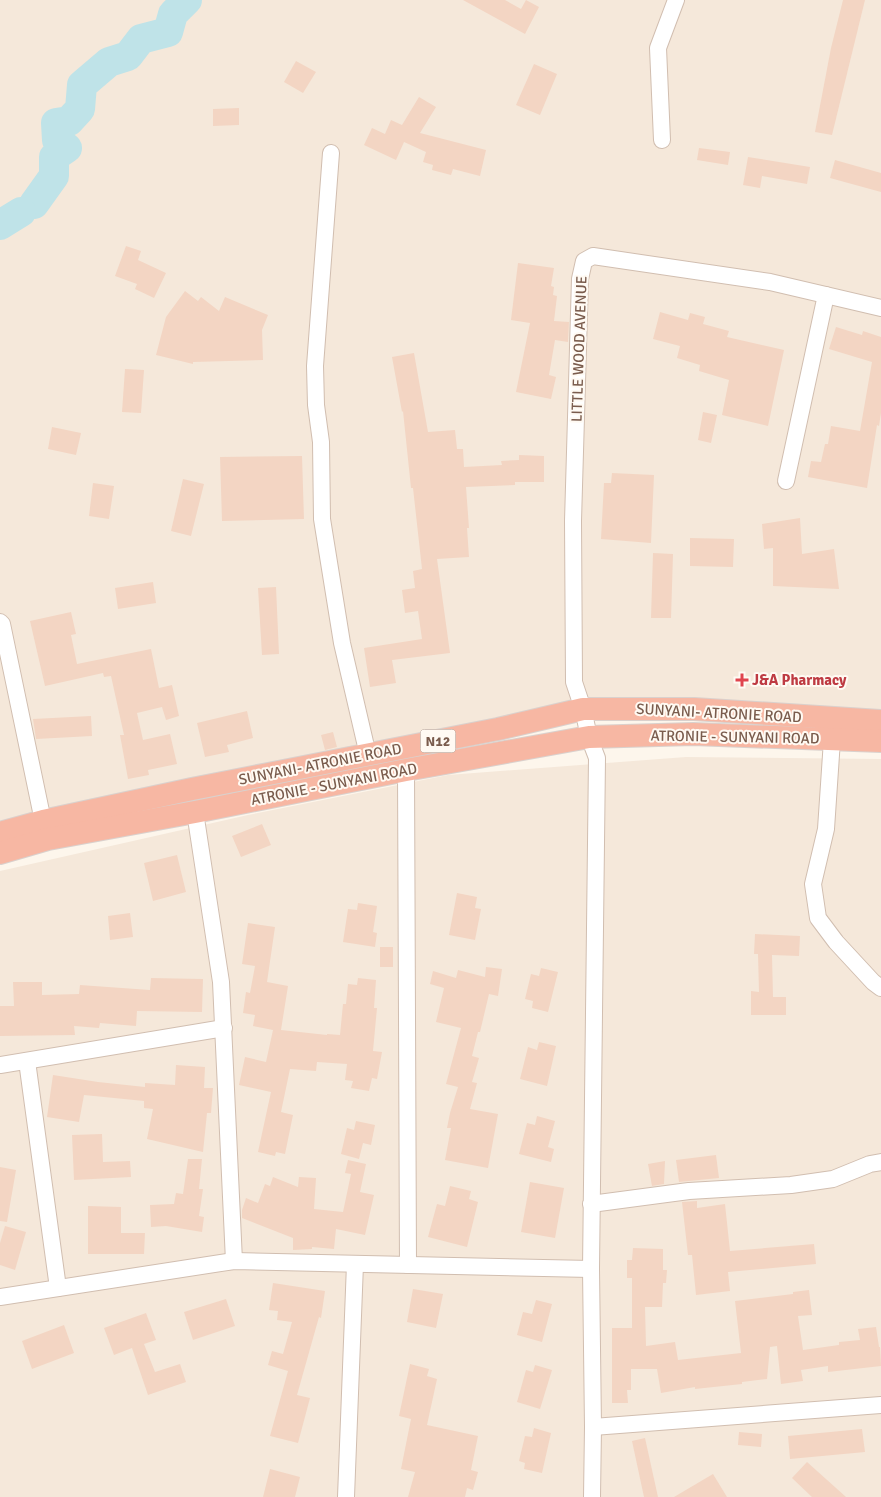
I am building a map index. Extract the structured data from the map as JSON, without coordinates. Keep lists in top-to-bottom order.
{
  "streets": {
    "highway": ["SUNYANI- ATRONIE ROAD", "ATRONIE - SUNYANI ROAD", "N12"],
    "street": ["LITTLE WOOD AVENUE"]
  },
  "crossings": [
    ["LITTLE WOOD AVENUE", "SUNYANI- ATRONIE ROAD"]
  ],
  "places": {
    "health": ["J&A Pharmacy"]
  }
}
